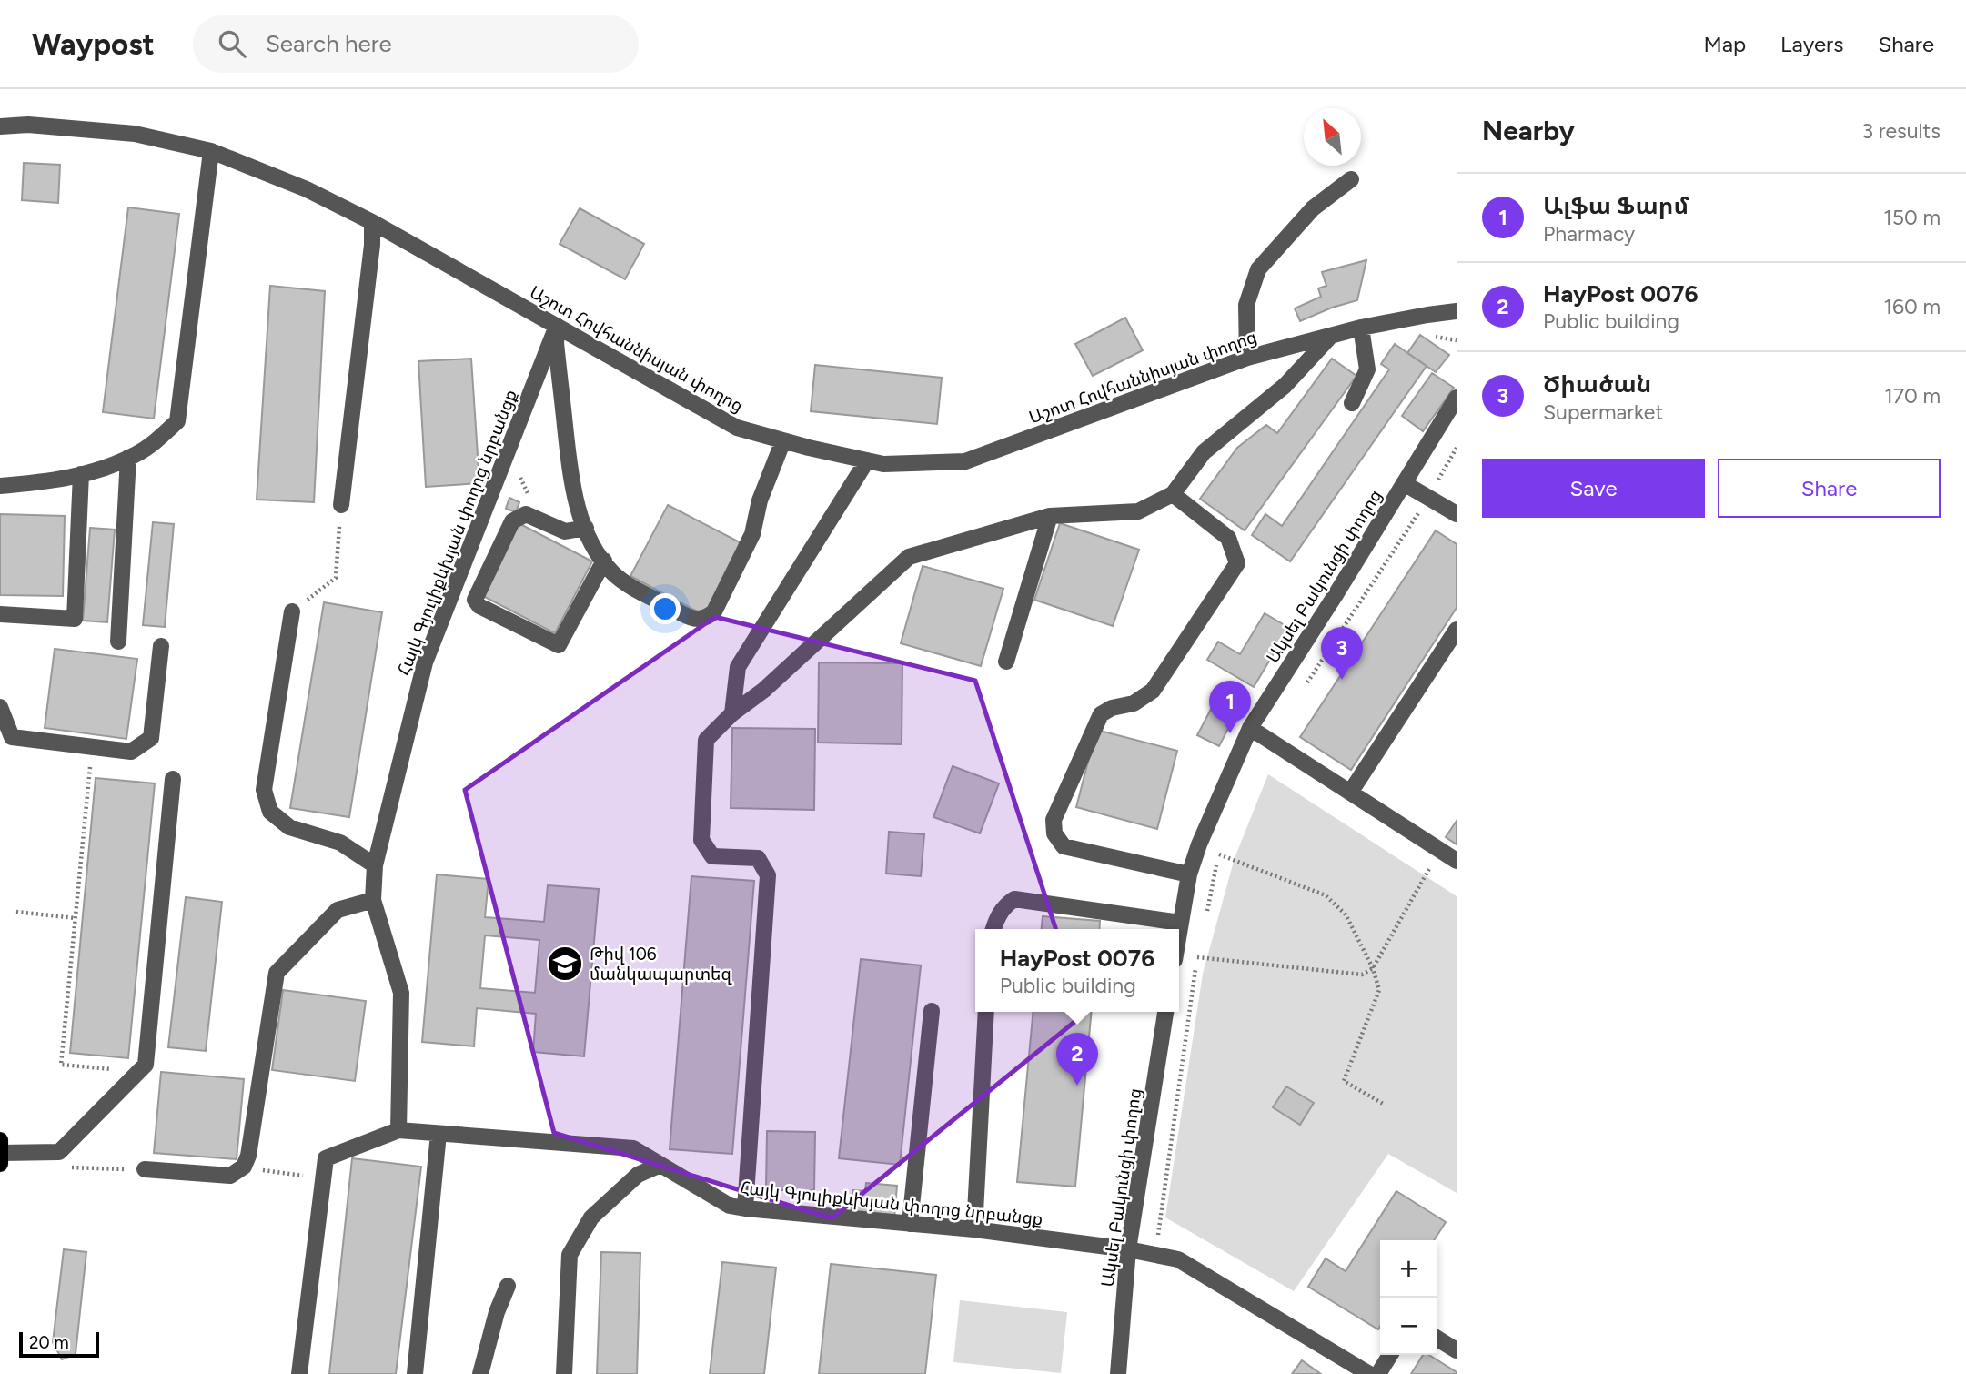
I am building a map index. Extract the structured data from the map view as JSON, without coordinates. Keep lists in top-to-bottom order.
{
  "streets": {
    "street": ["Աշոտ Հովհաննիսյան փողոց", "Հայկ Գյուլիքևխյան փողոց նրբանցք", "Ակսել Բակունցի փողոց"]
  },
  "crossings": [
    ["Աշոտ Հովհաննիսյան փողոց", "Հայկ Գյուլիքևխյան փողոց նրբանցք"],
    ["Հայկ Գյուլիքևխյան փողոց նրբանցք", "Ակսել Բակունցի փողոց"]
  ],
  "places": {
    "school or university": ["Թիվ 106 մանկապարտեզ"]
  },
  "scale_bar": "20 m",
  "north": "top left",
  "page": {
    "header": "Waypost",
    "search": "Search here",
    "nav": ["Map", "Layers", "Share"],
    "heading": ["Nearby", "3 results"],
    "list": [
      {
        "mark": "1",
        "name": "Ալֆա Ֆարմ",
        "note": "Pharmacy",
        "value": "150 m"
      },
      {
        "mark": "2",
        "name": "HayPost 0076",
        "note": "Public building",
        "value": "160 m"
      },
      {
        "mark": "3",
        "name": "Ծիածան",
        "note": "Supermarket",
        "value": "170 m"
      }
    ],
    "buttons": ["Save", "Share"],
    "pins": ["3", "1", "2"],
    "popup": ["HayPost 0076", "Public building"],
    "map_buttons": ["+", "−"],
    "scale": "20 m"
  }
}
